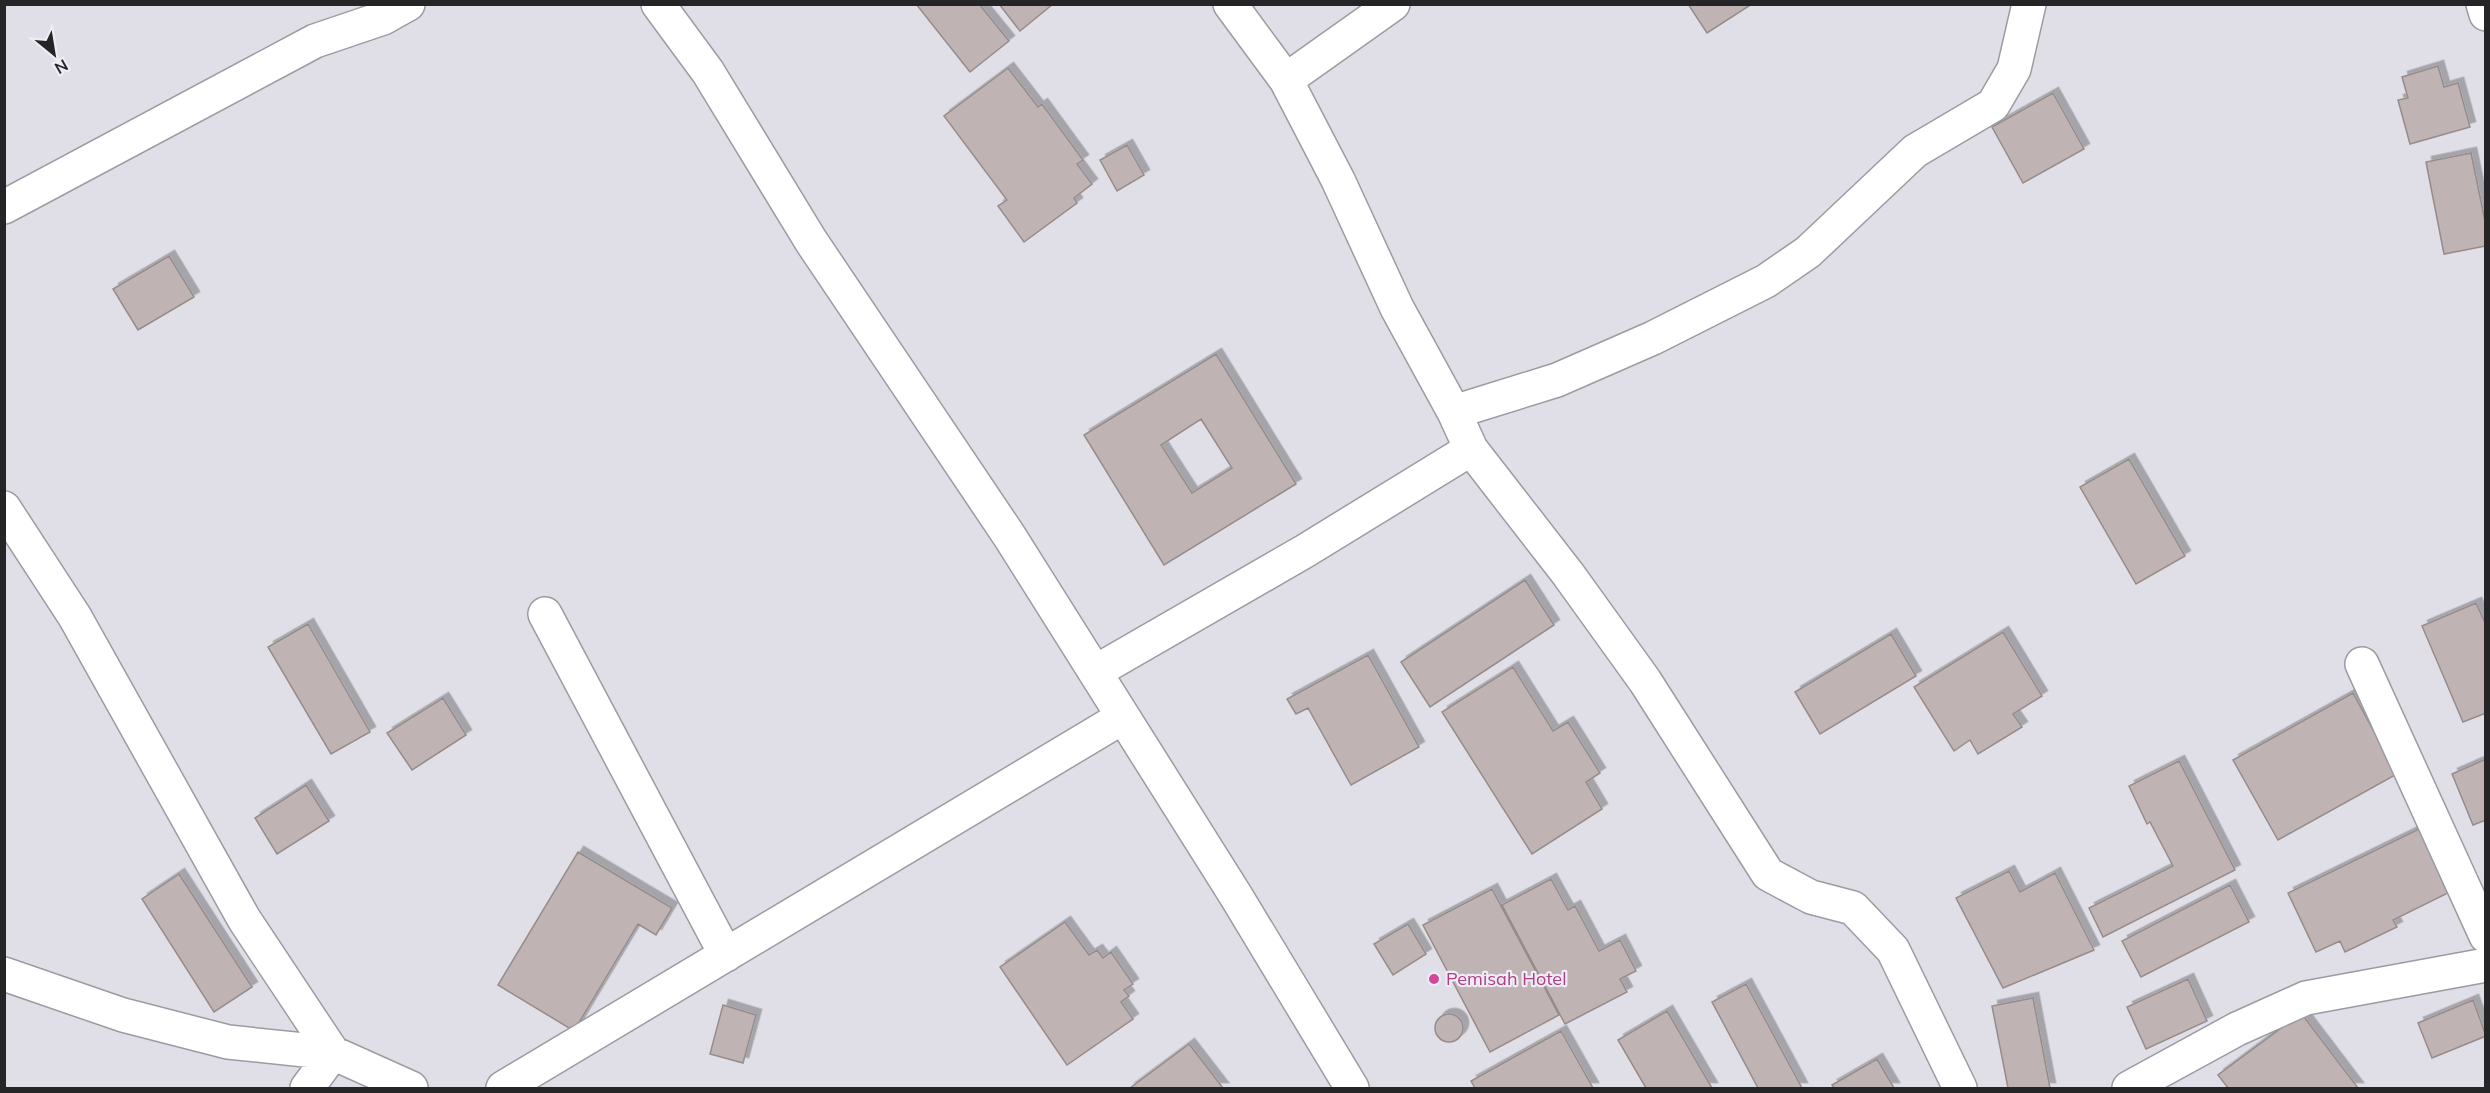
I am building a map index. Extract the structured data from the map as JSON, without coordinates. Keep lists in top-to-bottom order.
{
  "places": ["Pemisah Hotel"],
  "north": "bottom right"
}
